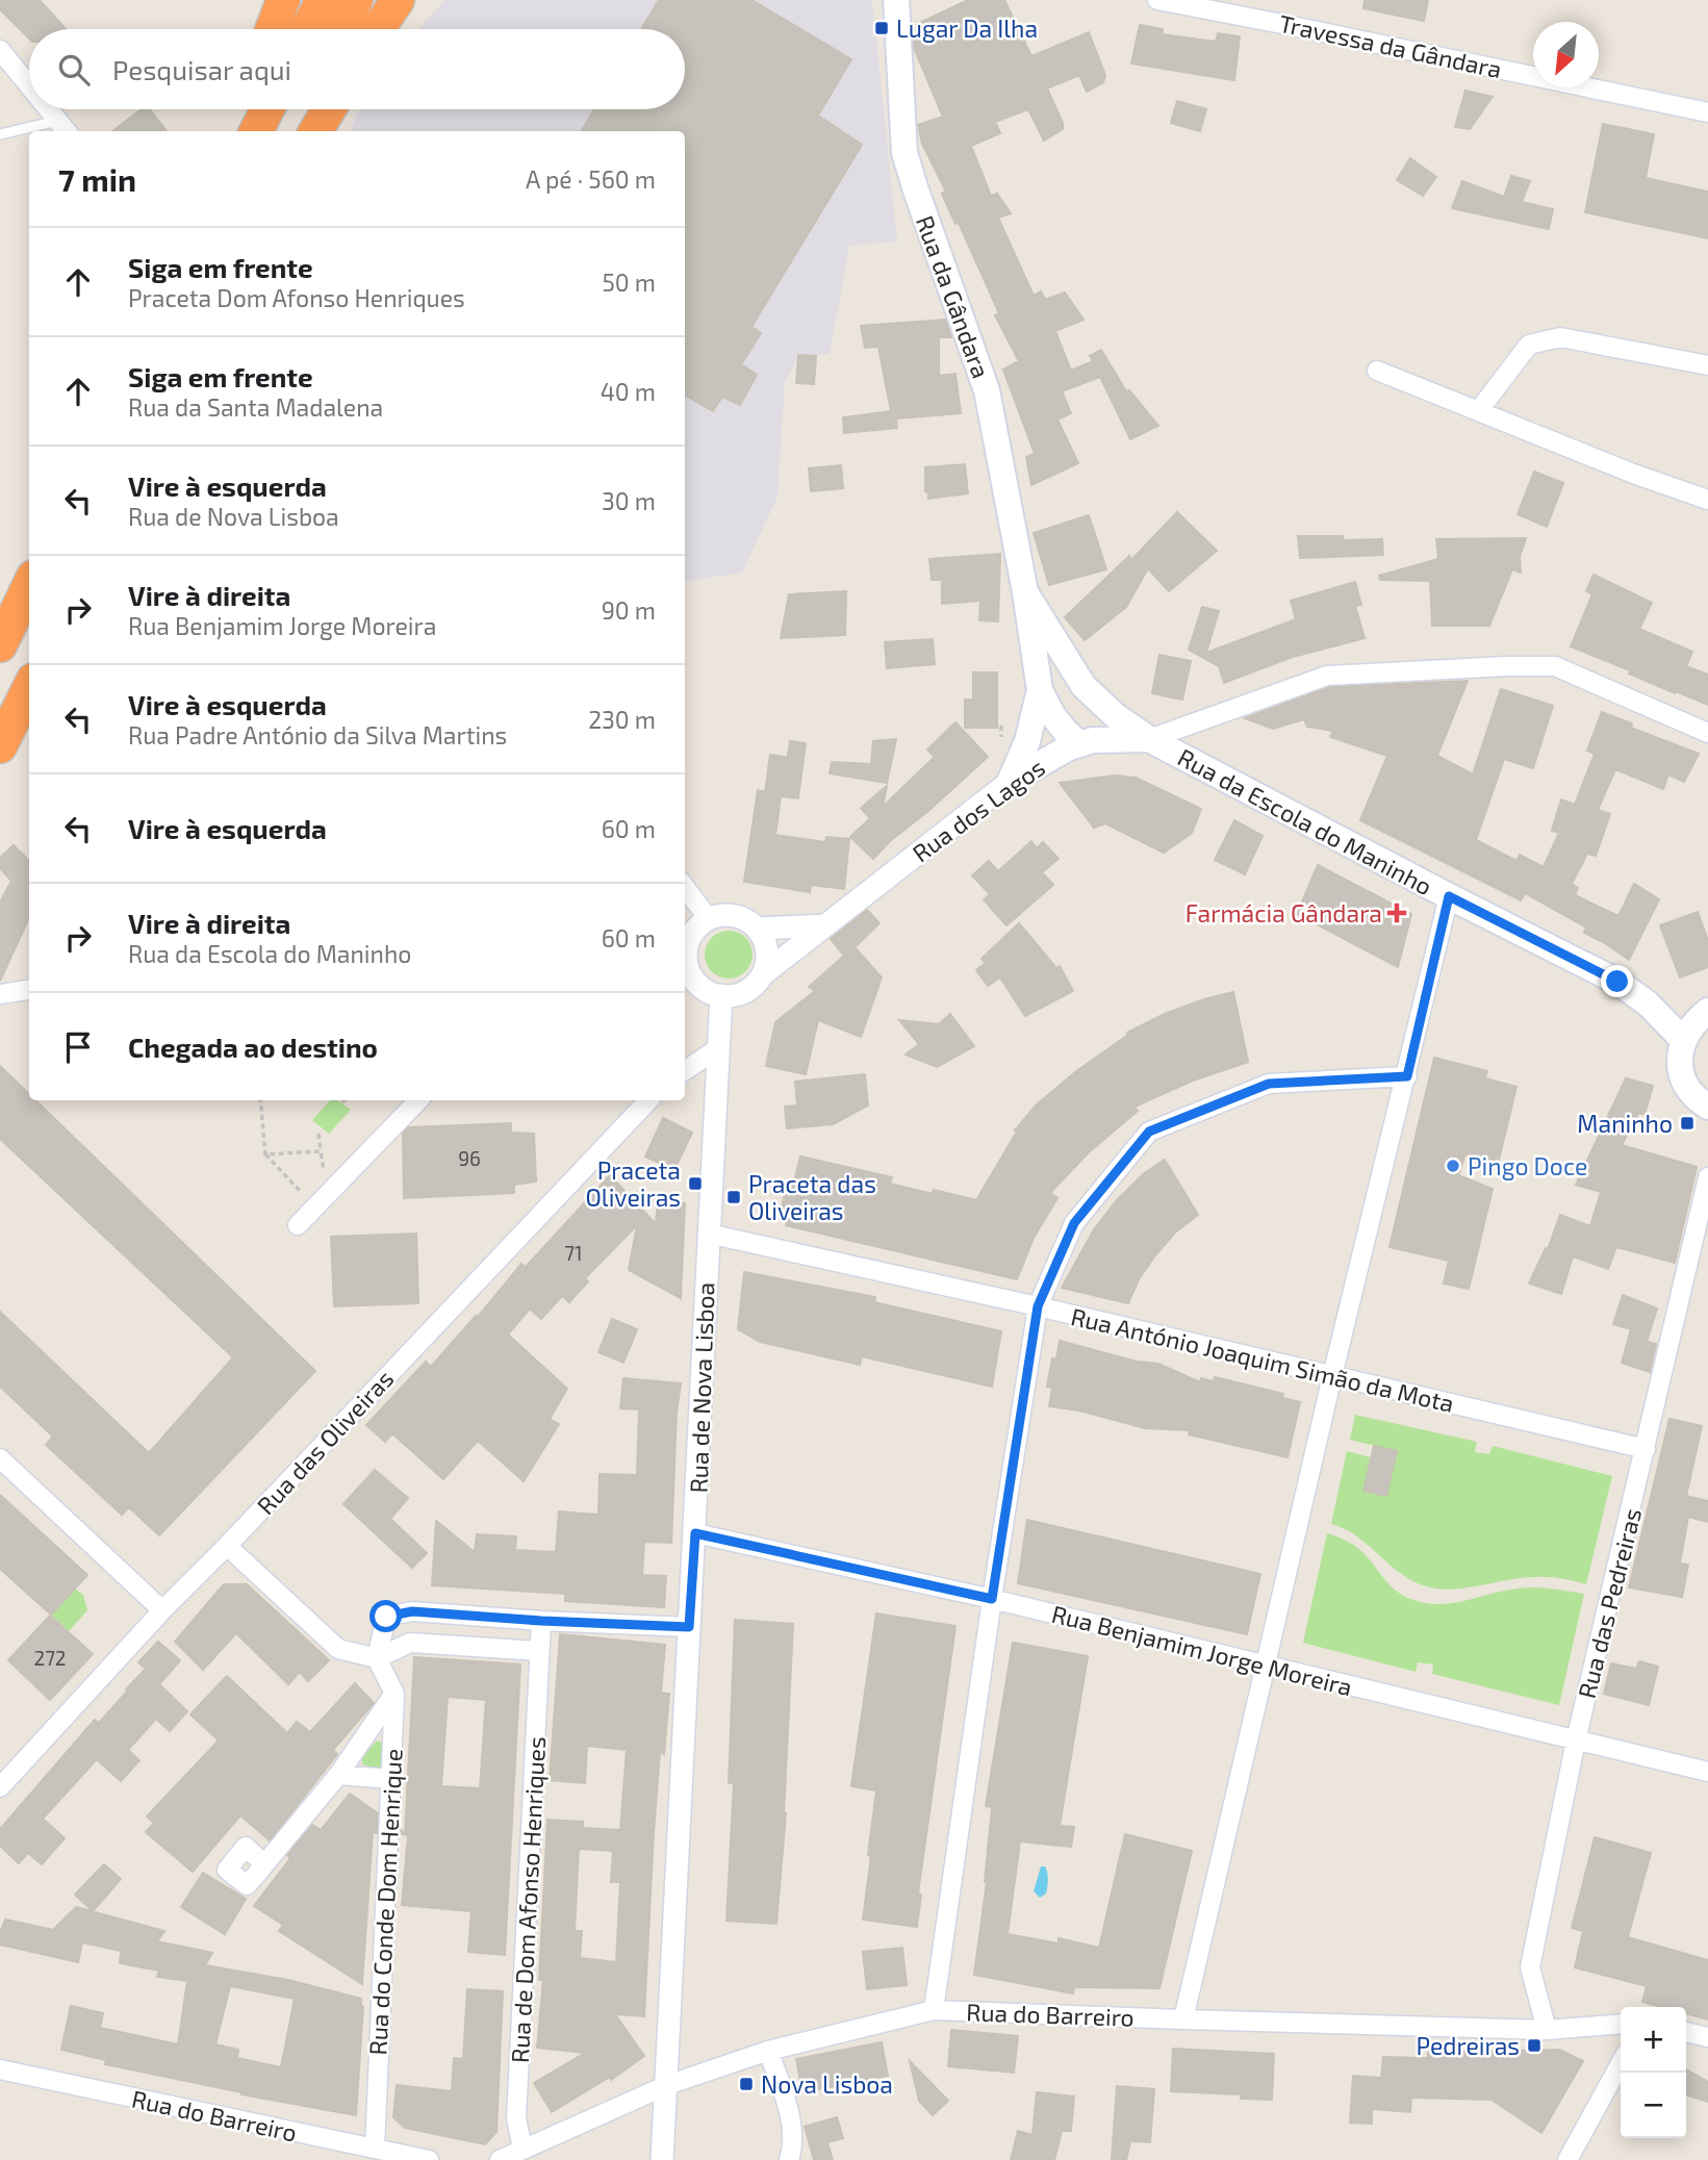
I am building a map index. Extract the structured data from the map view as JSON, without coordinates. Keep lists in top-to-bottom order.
{
  "streets": {
    "main road": ["Rua da Gândara", "Rua dos Lagos", "Rua da Escola do Maninho"],
    "street": [
      "Travessa da Gândara",
      "Rua António Joaquim Simão da Mota",
      "Rua de Nova Lisboa",
      "Rua das Oliveiras",
      "Rua das Pedreiras",
      "Rua Benjamim Jorge Moreira",
      "Rua de Dom Afonso Henriques",
      "Rua do Conde Dom Henrique",
      "Rua do Barreiro"
    ]
  },
  "crossings": [
    ["Rua da Gândara", "Rua dos Lagos"],
    ["Rua da Gândara", "Rua da Escola do Maninho"],
    ["Rua dos Lagos", "Rua da Escola do Maninho"],
    ["Rua António Joaquim Simão da Mota", "Rua de Nova Lisboa"],
    ["Rua António Joaquim Simão da Mota", "Rua das Pedreiras"],
    ["Rua de Nova Lisboa", "Rua Benjamim Jorge Moreira"],
    ["Rua de Nova Lisboa", "Rua do Barreiro"],
    ["Rua das Pedreiras", "Rua Benjamim Jorge Moreira"],
    ["Rua das Pedreiras", "Rua do Barreiro"],
    ["Rua de Dom Afonso Henriques", "Rua do Barreiro"],
    ["Rua do Conde Dom Henrique", "Rua do Barreiro"]
  ],
  "places": {
    "transit": [
      "Lugar Da Ilha",
      "Maninho",
      "Praceta Oliveiras",
      "Praceta das Oliveiras",
      "Pedreiras",
      "Nova Lisboa"
    ],
    "health": ["Farmácia Gândara"],
    "other": ["Pingo Doce"]
  },
  "house_numbers": ["96", "71", "272"],
  "north": "bottom left",
  "page": {
    "search": "Pesquisar aqui",
    "heading": ["7 min", "A pé · 560 m"],
    "list": [
      ["Siga em frente", "Praceta Dom Afonso Henriques", "50 m"],
      ["Siga em frente", "Rua da Santa Madalena", "40 m"],
      ["Vire à esquerda", "Rua de Nova Lisboa", "30 m"],
      ["Vire à direita", "Rua Benjamim Jorge Moreira", "90 m"],
      ["Vire à esquerda", "Rua Padre António da Silva Martins", "230 m"],
      ["Vire à esquerda", "60 m"],
      ["Vire à direita", "Rua da Escola do Maninho", "60 m"],
      "Chegada ao destino"
    ],
    "map_buttons": ["+", "−"]
  }
}
